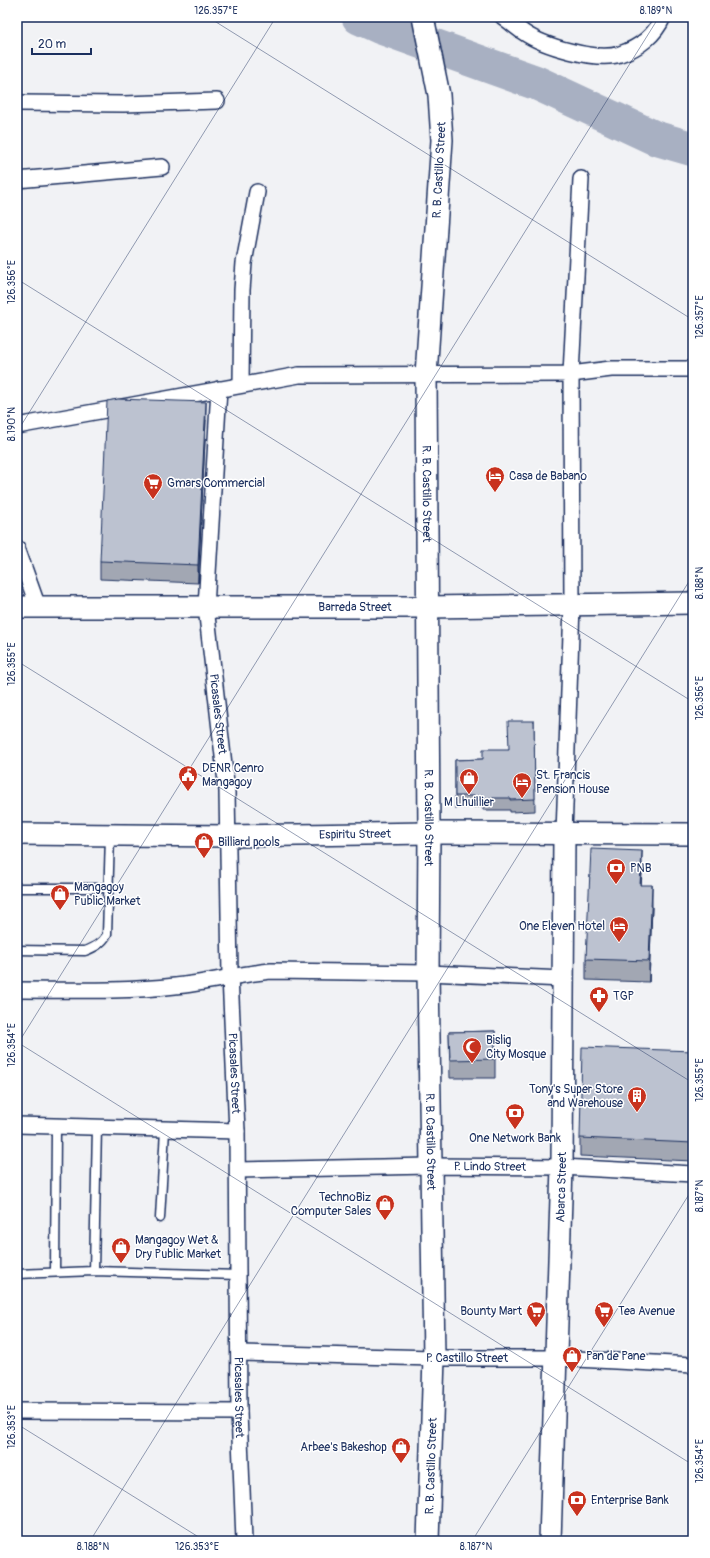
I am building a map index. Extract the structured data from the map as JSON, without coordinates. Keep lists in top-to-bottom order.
{
  "streets": {
    "street": [
      "R. B. Castillo Street",
      "Barreda Street",
      "Picasales Street",
      "Espiritu Street",
      "P. Lindo Street",
      "Abarca Street",
      "P. Castillo Street"
    ]
  },
  "crossings": [
    ["R. B. Castillo Street", "Barreda Street"],
    ["R. B. Castillo Street", "Espiritu Street"],
    ["R. B. Castillo Street", "P. Lindo Street"],
    ["R. B. Castillo Street", "P. Castillo Street"],
    ["Barreda Street", "Picasales Street"],
    ["Picasales Street", "Espiritu Street"],
    ["Picasales Street", "P. Lindo Street"],
    ["Picasales Street", "P. Castillo Street"],
    ["Espiritu Street", "Abarca Street"],
    ["P. Lindo Street", "Abarca Street"],
    ["Abarca Street", "P. Castillo Street"]
  ],
  "places": {
    "hotel": ["Casa de Babano", "St. Francis Pension House", "One Eleven Hotel"],
    "supermarket": ["Gmars Commercial", "Bounty Mart", "Tea Avenue"],
    "public building": ["DENR Cenro Mangagoy"],
    "shop": [
      "M Lhuillier",
      "Billiard pools",
      "Mangagoy Public Market",
      "TechnoBiz Computer Sales",
      "Mangagoy Wet & Dry Public Market",
      "Pan de Pane",
      "Arbee's Bakeshop"
    ],
    "bank": ["PNB", "One Network Bank", "Enterprise Bank"],
    "pharmacy": ["TGP"],
    "mosque": ["Bislig City Mosque"],
    "building": ["Tony's Super Store and Warehouse"]
  },
  "scale_bar": "20 m",
  "coordinates": [
    "126.357°E",
    "8.189°N",
    "126.356°E",
    "8.190°N",
    "8.188°N",
    "126.355°E",
    "126.354°E",
    "8.187°N",
    "126.353°E"
  ]
}
